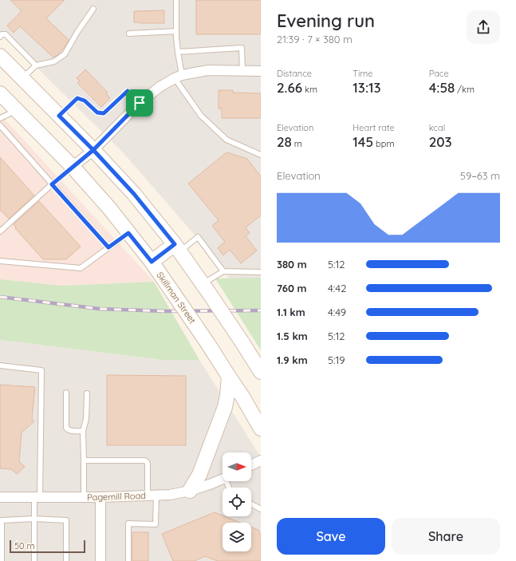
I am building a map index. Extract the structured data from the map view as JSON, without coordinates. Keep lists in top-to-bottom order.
{
  "streets": {
    "main road": ["Skillman Street"],
    "street": ["Pagemill Road"]
  },
  "scale_bar": "50 m",
  "north": "right",
  "page": {
    "heading": ["Evening run", "21:39 · 7 × 380 m"],
    "stats": [
      ["Distance", "2.66 km"],
      ["Time", "13:13"],
      ["Pace", "4:58 /km"],
      ["Elevation", "28 m"],
      ["Heart rate", "145 bpm"],
      ["kcal", "203"]
    ],
    "chart": ["Elevation", "59–63 m"],
    "list": [
      {
        "name": "380 m",
        "note": "5:12"
      },
      {
        "name": "760 m",
        "note": "4:42"
      },
      {
        "name": "1.1 km",
        "note": "4:49"
      },
      {
        "name": "1.5 km",
        "note": "5:12"
      },
      {
        "name": "1.9 km",
        "note": "5:19"
      }
    ],
    "buttons": ["Save", "Share"],
    "scale": "50 m"
  }
}
